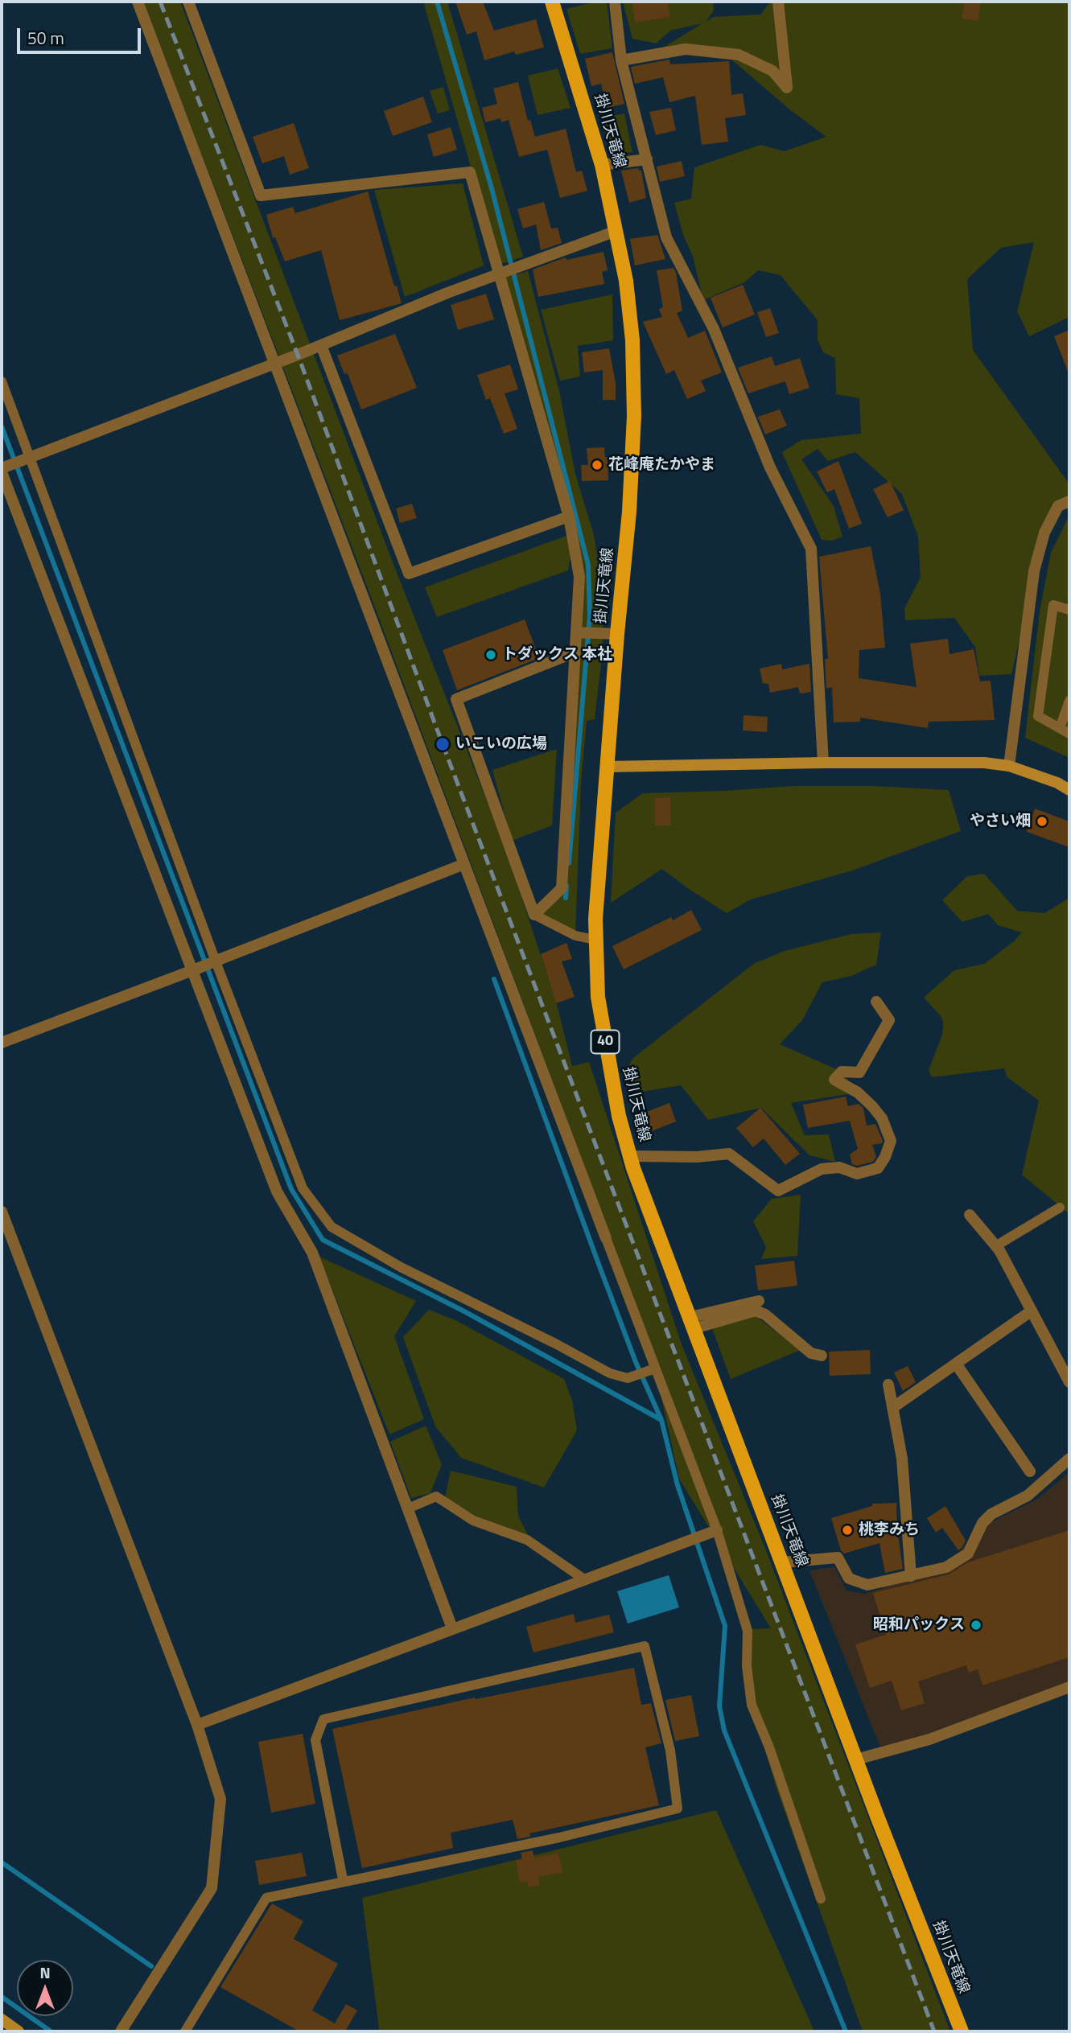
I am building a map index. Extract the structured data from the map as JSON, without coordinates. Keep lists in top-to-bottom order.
{
  "streets": {
    "main road": ["掛川天竜線", "40"]
  },
  "places": [
    "花峰庵たかやま",
    "トダックス 本社",
    "いこいの広場",
    "やさい畑",
    "桃李みち",
    "昭和パックス"
  ],
  "scale_bar": "50 m",
  "north": "top"
}
